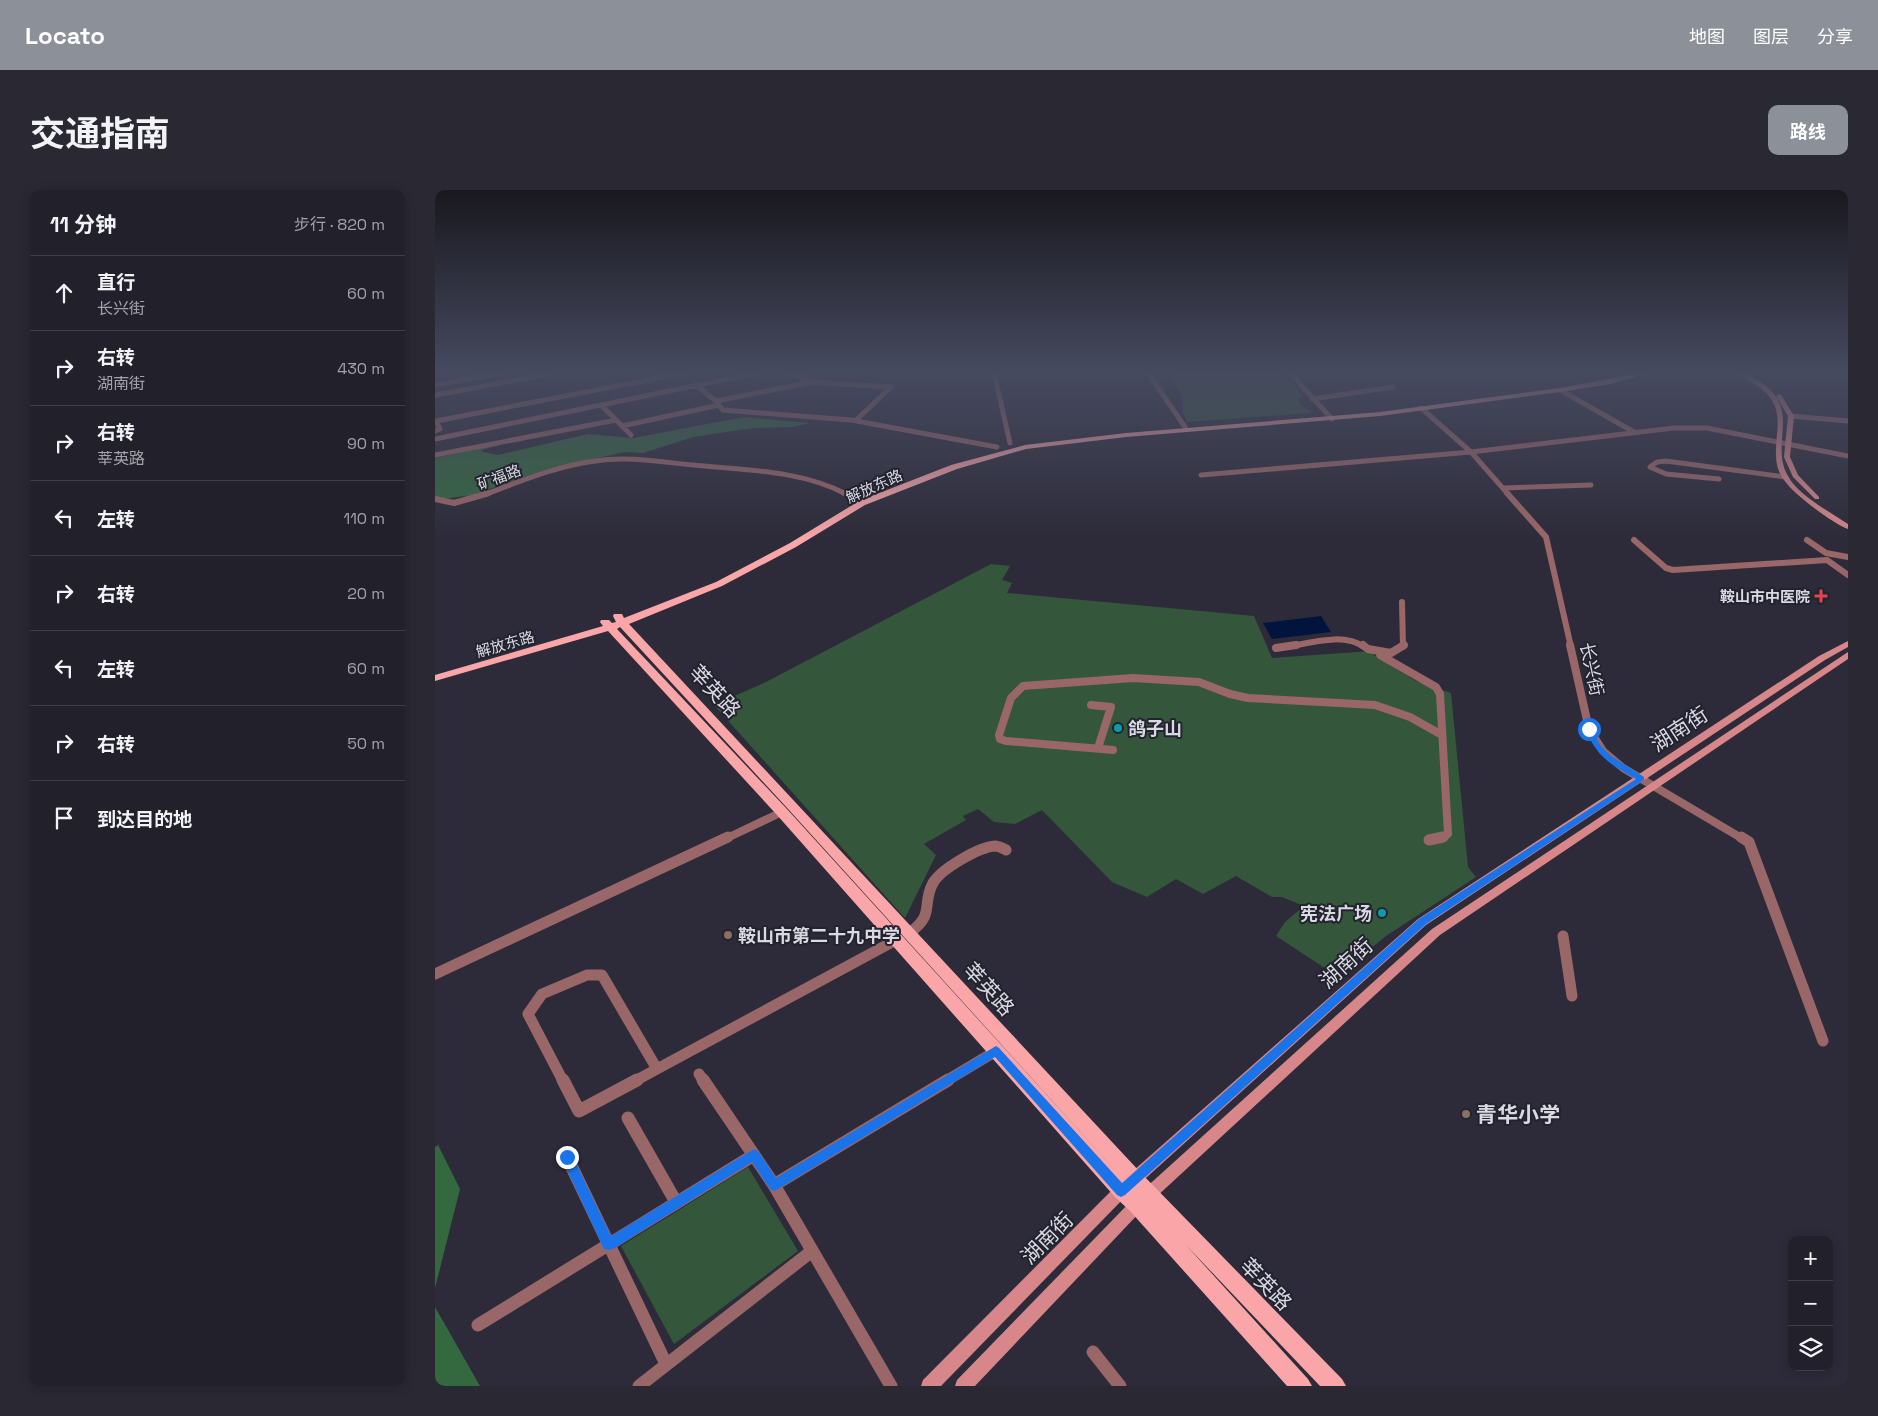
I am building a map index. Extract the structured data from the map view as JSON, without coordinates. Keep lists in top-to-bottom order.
{
  "streets": {
    "main road": ["解放东路", "莘英路", "湖南街"],
    "street": ["矿福路", "长兴街"]
  },
  "crossings": [
    ["矿福路", "解放东路"],
    ["解放东路", "莘英路"],
    ["长兴街", "湖南街"],
    ["莘英路", "湖南街"]
  ],
  "places": {
    "health": ["鞍山市中医院"],
    "other": [
      "鸽子山",
      "宪法广场",
      "鞍山市第二十九中学",
      "青华小学"
    ]
  },
  "page": {
    "header": "Locato",
    "nav": ["地图", "图层", "分享"],
    "title": "交通指南",
    "buttons": "路线",
    "heading": ["11 分钟", "步行 · 820 m"],
    "list": [
      ["直行", "长兴街", "60 m"],
      ["右转", "湖南街", "430 m"],
      ["右转", "莘英路", "90 m"],
      ["左转", "110 m"],
      ["右转", "20 m"],
      ["左转", "60 m"],
      ["右转", "50 m"],
      "到达目的地"
    ],
    "map_buttons": ["+", "−"]
  }
}
